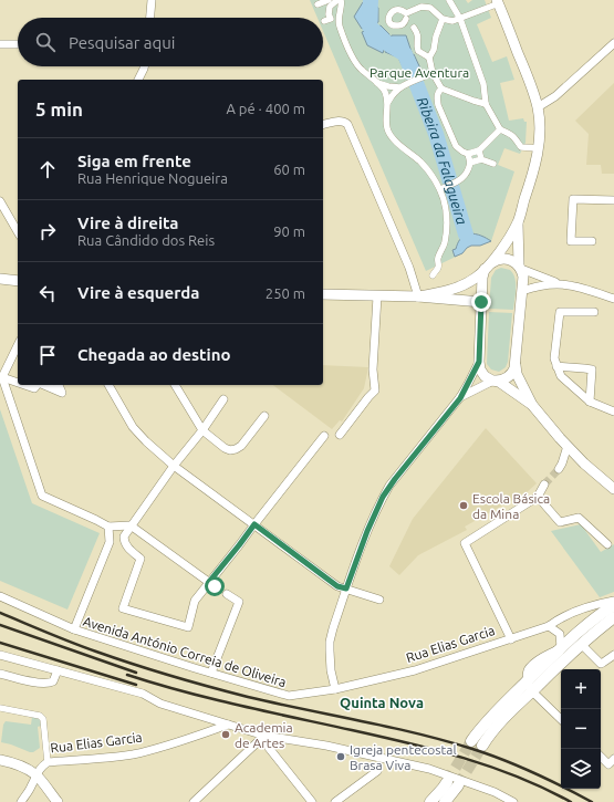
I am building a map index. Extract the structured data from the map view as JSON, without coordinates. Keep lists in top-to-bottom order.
{
  "streets": {
    "street": ["Rua Elias Garcia", "Avenida António Correia de Oliveira"]
  },
  "crossings": [
    ["Rua Elias Garcia", "Avenida António Correia de Oliveira"]
  ],
  "districts": ["Quinta Nova"],
  "water": ["Ribeira da Falagueira"],
  "parks": ["Parque Aventura"],
  "places": ["Escola Básica da Mina", "Academia de Artes", "Igreja pentecostal Brasa Viva"],
  "page": {
    "search": "Pesquisar aqui",
    "heading": ["5 min", "A pé · 400 m"],
    "list": [
      ["Siga em frente", "Rua Henrique Nogueira", "60 m"],
      ["Vire à direita", "Rua Cândido dos Reis", "90 m"],
      ["Vire à esquerda", "250 m"],
      "Chegada ao destino"
    ],
    "map_buttons": ["+", "−"]
  }
}
